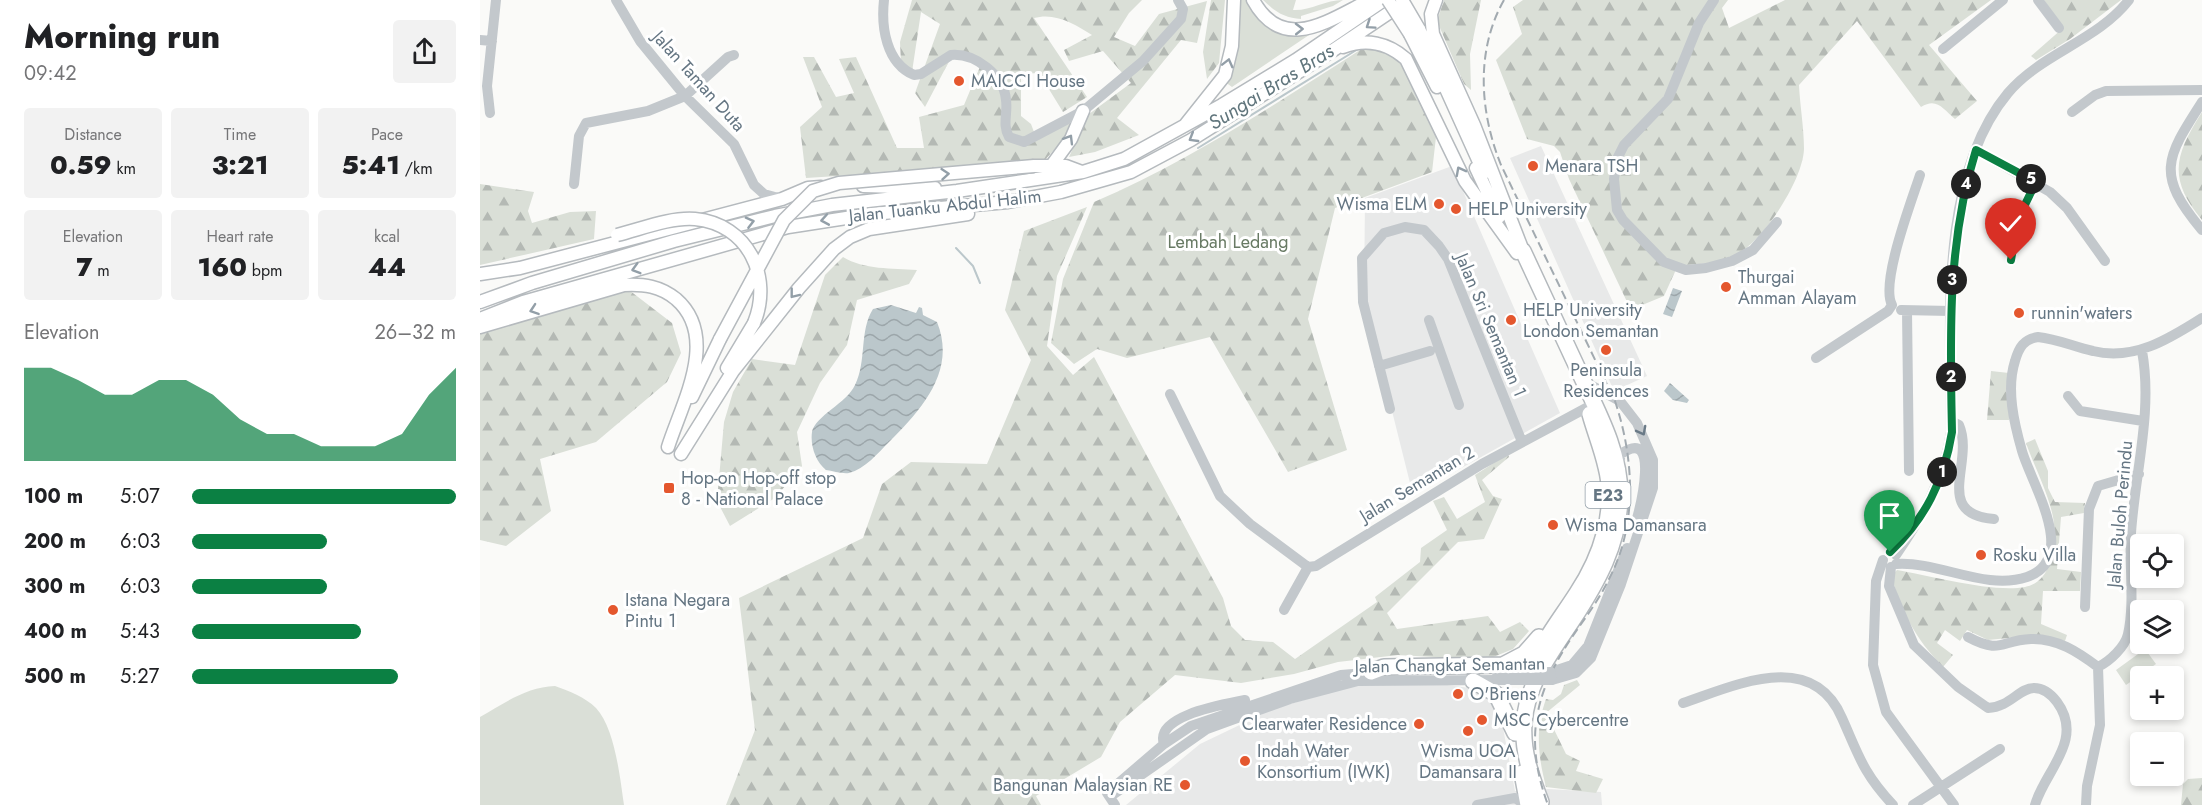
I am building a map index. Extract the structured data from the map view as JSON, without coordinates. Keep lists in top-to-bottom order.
{
  "streets": {
    "highway": ["E23"],
    "main road": ["Jalan Tuanku Abdul Halim"],
    "street": [
      "Jalan Taman Duta",
      "Jalan Sri Semantan 1",
      "Jalan Semantan 2",
      "Jalan Buloh Perindu",
      "Jalan Changkat Semantan"
    ]
  },
  "crossings": [
    ["Jalan Sri Semantan 1", "Jalan Semantan 2"],
    ["Jalan Semantan 2", "E23"],
    ["E23", "Jalan Changkat Semantan"]
  ],
  "water": ["Sungai Bras Bras"],
  "parks": ["Lembah Ledang"],
  "places": {
    "other": [
      "MAICCI House",
      "Menara TSH",
      "Wisma ELM",
      "HELP University",
      "Thurgai Amman Alayam",
      "runnin'waters",
      "HELP University London Semantan",
      "Peninsula Residences",
      "Wisma Damansara",
      "Rosku Villa",
      "Istana Negara Pintu 1",
      "O'Briens",
      "MSC Cybercentre",
      "Clearwater Residence",
      "Wisma UOA Damansara II",
      "Indah Water Konsortium (IWK)",
      "Bangunan Malaysian RE"
    ],
    "transit": ["Hop-on Hop-off stop 8 - National Palace"]
  },
  "page": {
    "heading": ["Morning run", "09:42"],
    "stats": [
      ["Distance", "0.59 km"],
      ["Time", "3:21"],
      ["Pace", "5:41 /km"],
      ["Elevation", "7 m"],
      ["Heart rate", "160 bpm"],
      ["kcal", "44"]
    ],
    "pins": [
      "5",
      "4",
      "3",
      "2",
      "1"
    ],
    "chart": ["Elevation", "26–32 m"],
    "list": [
      {
        "name": "100 m",
        "note": "5:07"
      },
      {
        "name": "200 m",
        "note": "6:03"
      },
      {
        "name": "300 m",
        "note": "6:03"
      },
      {
        "name": "400 m",
        "note": "5:43"
      },
      {
        "name": "500 m",
        "note": "5:27"
      }
    ],
    "map_buttons": ["+", "−"]
  }
}
